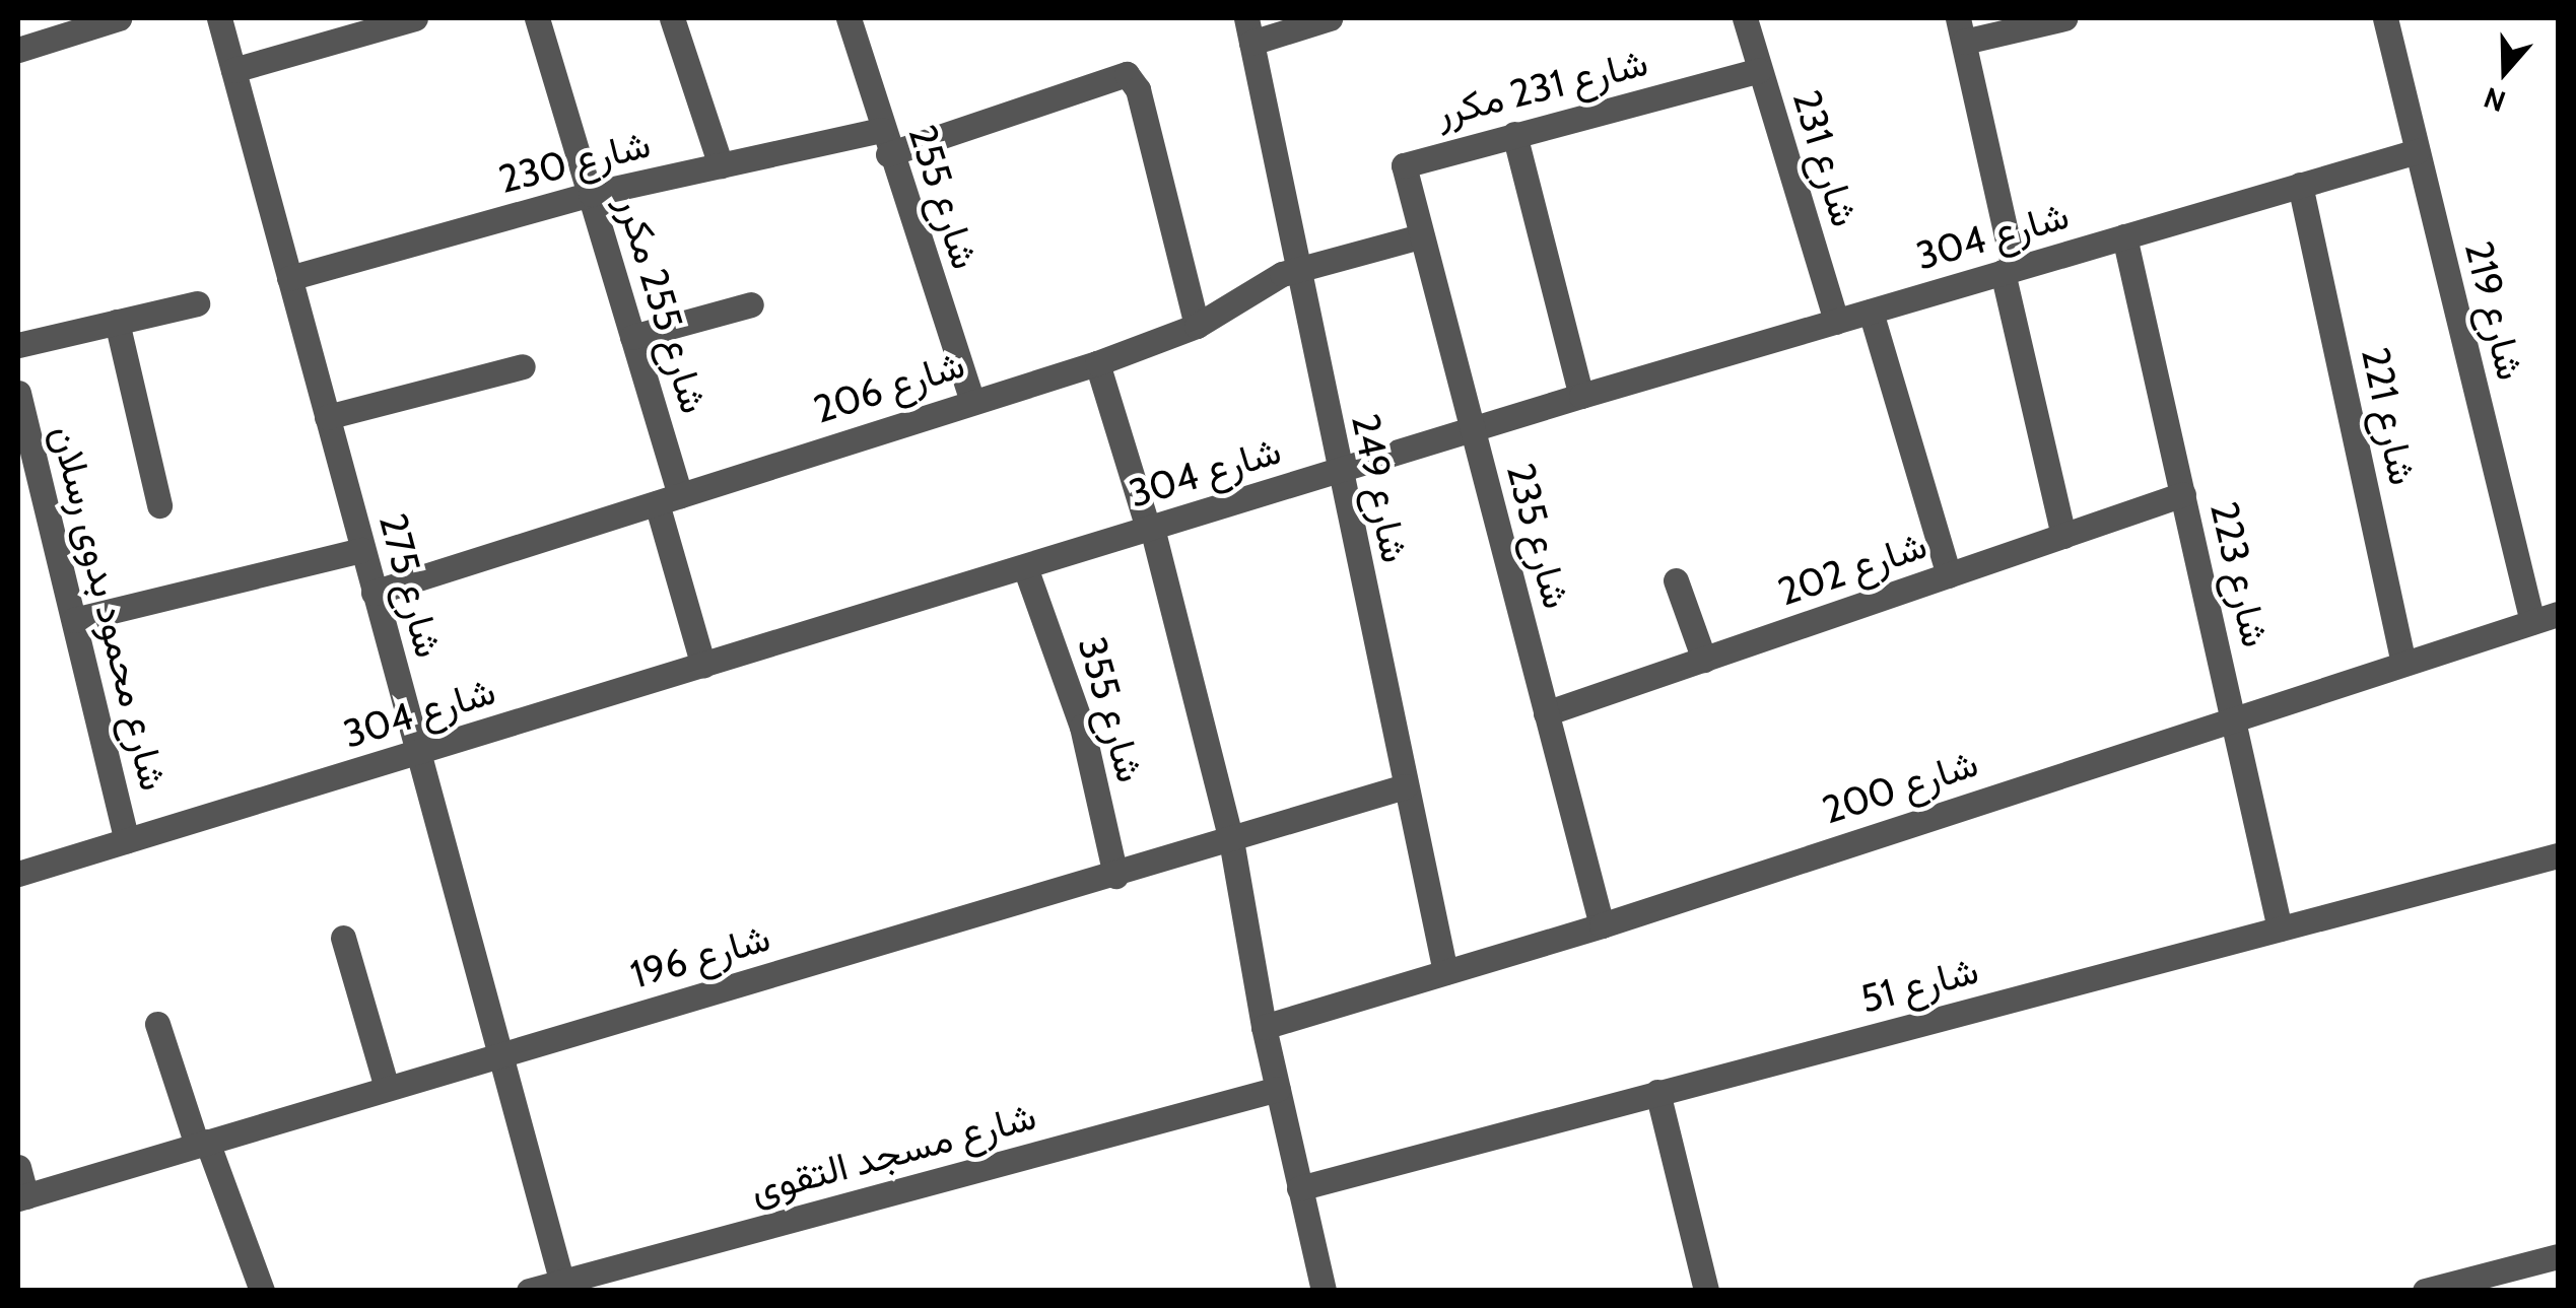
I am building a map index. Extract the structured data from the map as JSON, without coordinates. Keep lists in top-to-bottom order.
{
  "streets": {
    "street": [
      "شارع 231 مكرر",
      "شارع 231",
      "شارع 230",
      "شارع 255",
      "شارع 304",
      "شارع 255 مكرر",
      "شارع 219",
      "شارع 206",
      "شارع 221",
      "شارع 249",
      "شارع 235",
      "شارع 202",
      "شارع 223",
      "شارع 275",
      "شارع محمود بدوى رسلان",
      "شارع 355",
      "شارع 200",
      "شارع 196",
      "شارع 51",
      "شارع مسجد التقوى"
    ]
  },
  "crossings": [
    ["شارع 231 مكرر", "شارع 231"],
    ["شارع 231 مكرر", "شارع 235"],
    ["شارع 231", "شارع 304"],
    ["شارع 230", "شارع 255"],
    ["شارع 230", "شارع 255 مكرر"],
    ["شارع 230", "شارع 206"],
    ["شارع 230", "شارع 275"],
    ["شارع 255", "شارع 206"],
    ["شارع 304", "شارع 255 مكرر"],
    ["شارع 304", "شارع 219"],
    ["شارع 304", "شارع 221"],
    ["شارع 304", "شارع 249"],
    ["شارع 304", "شارع 235"],
    ["شارع 304", "شارع 223"],
    ["شارع 304", "شارع 275"],
    ["شارع 304", "شارع محمود بدوى رسلان"],
    ["شارع 304", "شارع 355"],
    ["شارع 255 مكرر", "شارع 206"],
    ["شارع 219", "شارع 200"],
    ["شارع 206", "شارع 249"],
    ["شارع 206", "شارع 235"],
    ["شارع 206", "شارع 275"],
    ["شارع 221", "شارع 200"],
    ["شارع 249", "شارع 200"],
    ["شارع 249", "شارع 196"],
    ["شارع 235", "شارع 202"],
    ["شارع 235", "شارع 200"],
    ["شارع 202", "شارع 223"],
    ["شارع 223", "شارع 200"],
    ["شارع 223", "شارع 51"],
    ["شارع 275", "شارع 196"],
    ["شارع 275", "شارع مسجد التقوى"],
    ["شارع 355", "شارع 196"]
  ],
  "north": "bottom"
}
